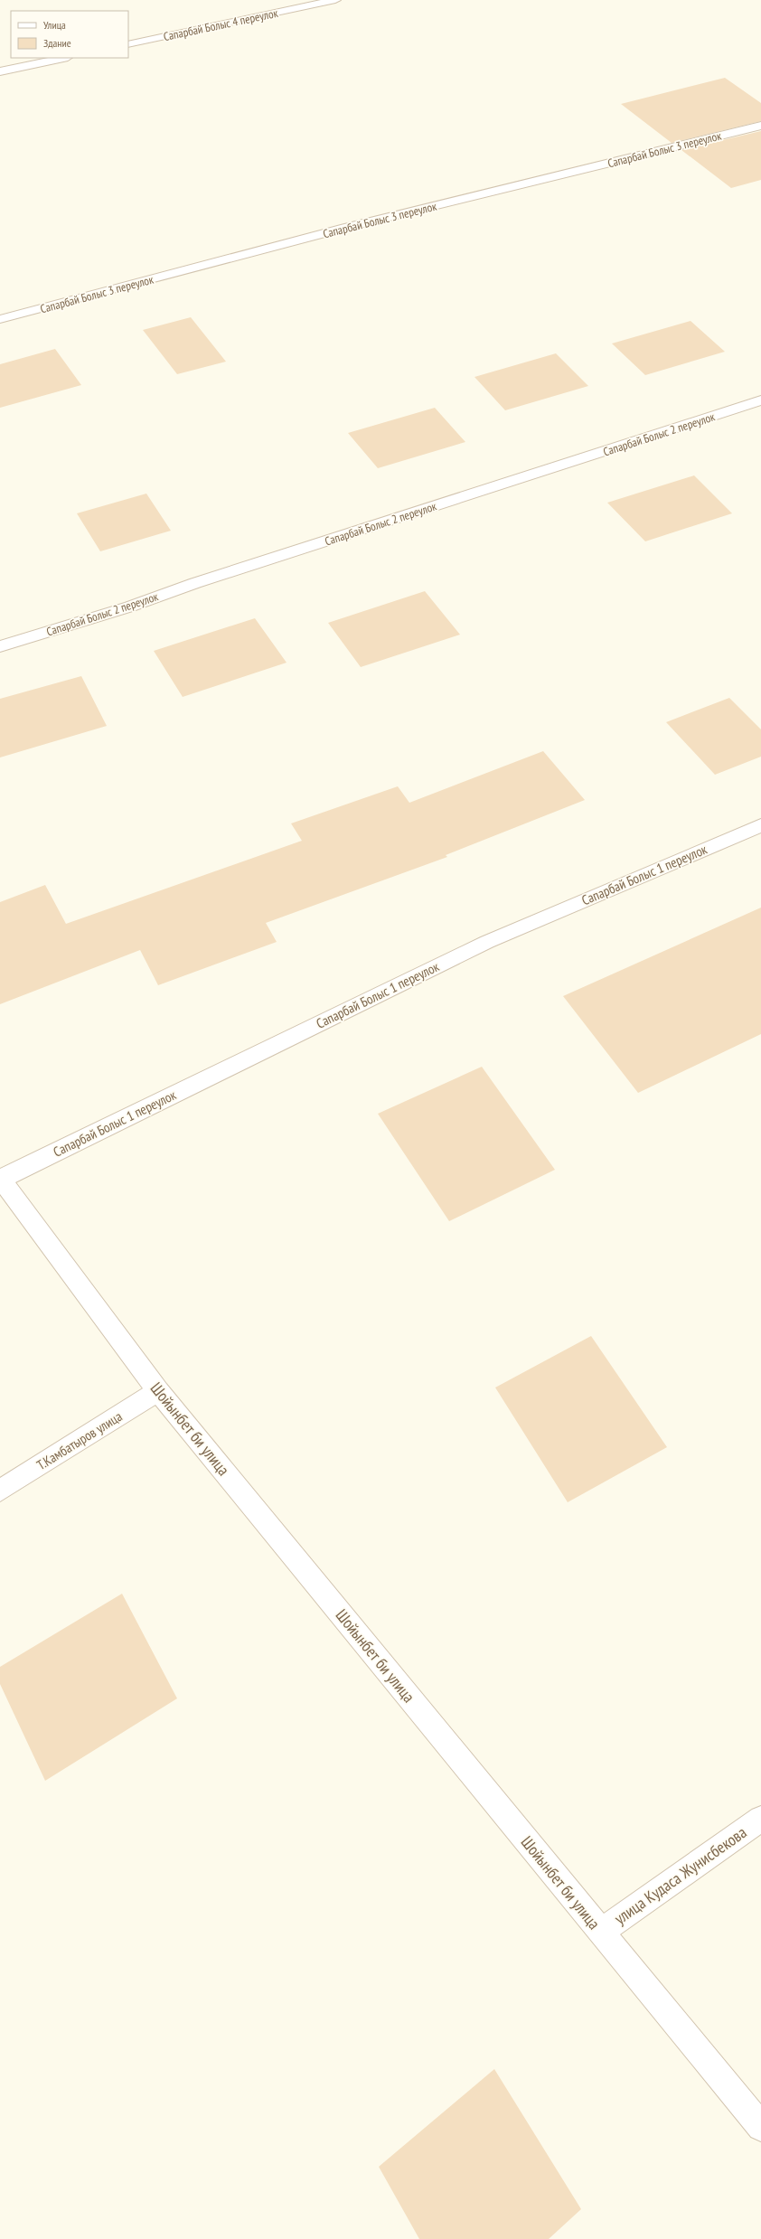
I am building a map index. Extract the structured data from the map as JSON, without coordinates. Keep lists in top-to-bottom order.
{
  "streets": {
    "street": [
      "Сапарбай Болыс 4 переулок",
      "Сапарбай Болыс 3 переулок",
      "Сапарбай Болыс 2 переулок",
      "Сапарбай Болыс 1 переулок",
      "Шойынбет би улица",
      "Т.Камбатыров улица",
      "улица Кудаса Жунисбекова"
    ]
  },
  "crossings": [
    ["Сапарбай Болыс 1 переулок", "Шойынбет би улица"],
    ["Шойынбет би улица", "Т.Камбатыров улица"],
    ["Шойынбет би улица", "улица Кудаса Жунисбекова"]
  ],
  "legend": ["Улица", "Здание"]
}
